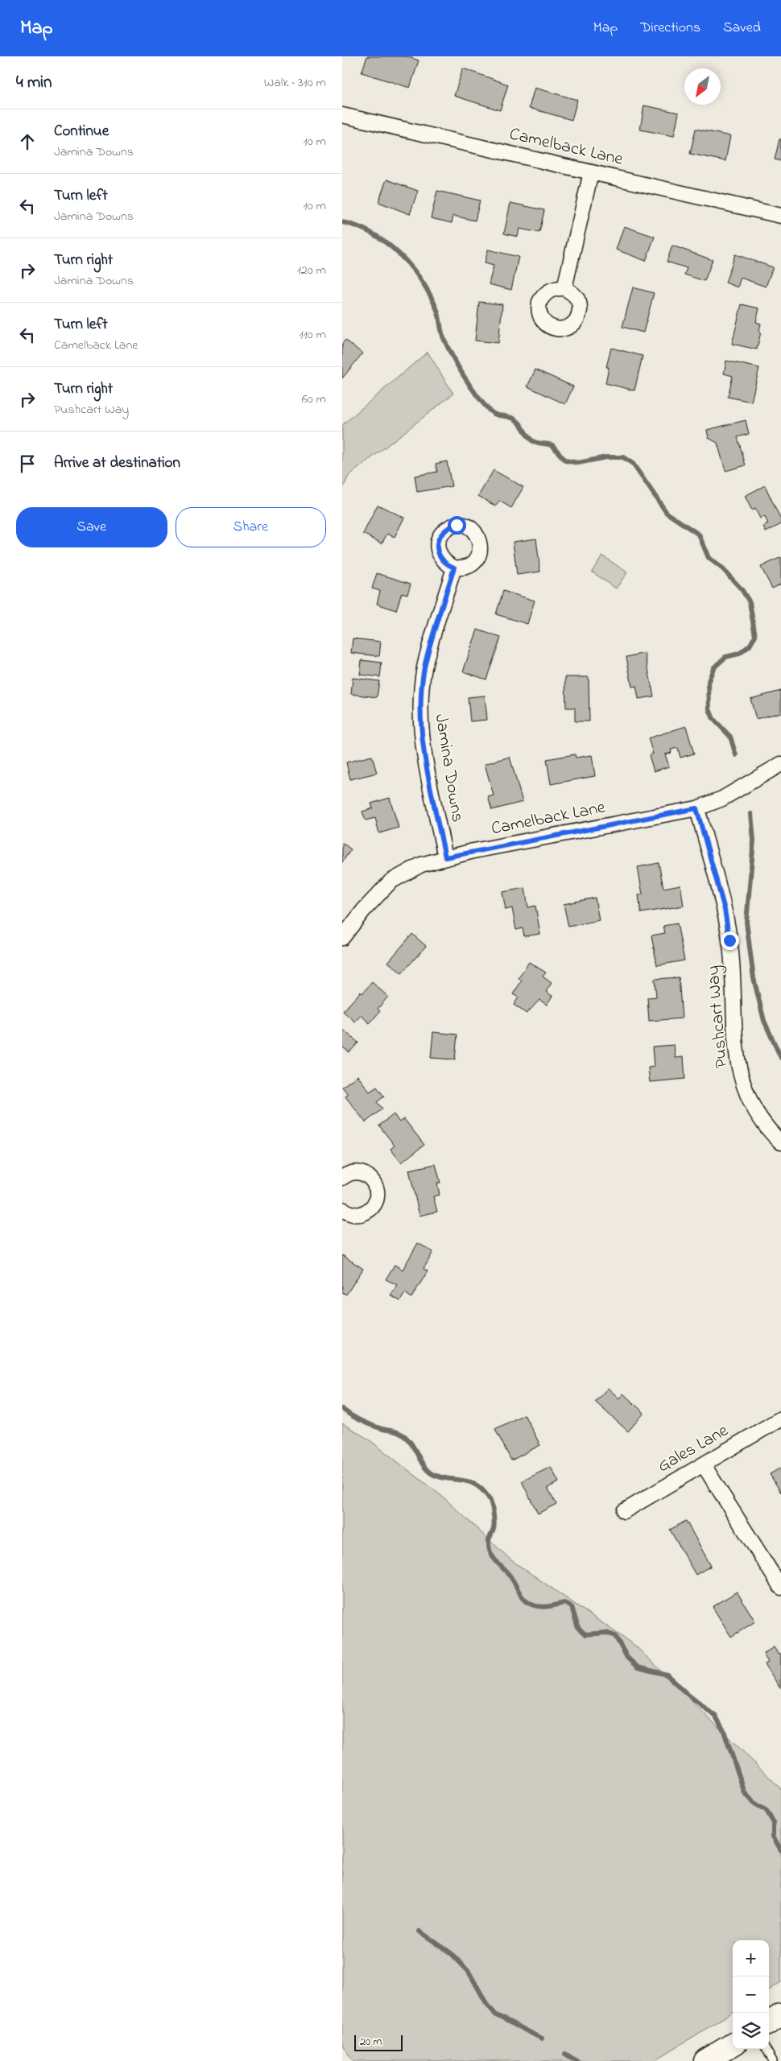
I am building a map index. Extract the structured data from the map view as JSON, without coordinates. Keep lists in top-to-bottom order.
{
  "streets": {
    "street": [
      "Camelback Lane",
      "Jamina Downs",
      "Pushcart Way",
      "Gales Lane"
    ]
  },
  "crossings": [
    ["Camelback Lane", "Jamina Downs"],
    ["Camelback Lane", "Pushcart Way"]
  ],
  "scale_bar": "20 m",
  "north": "bottom left",
  "page": {
    "header": "Map",
    "nav": ["Map", "Directions", "Saved"],
    "heading": ["4 min", "Walk · 310 m"],
    "list": [
      ["Continue", "Jamina Downs", "10 m"],
      ["Turn left", "Jamina Downs", "10 m"],
      ["Turn right", "Jamina Downs", "120 m"],
      ["Turn left", "Camelback Lane", "110 m"],
      ["Turn right", "Pushcart Way", "60 m"],
      "Arrive at destination"
    ],
    "buttons": ["Save", "Share"],
    "map_buttons": ["+", "−"],
    "scale": "20 m"
  }
}
